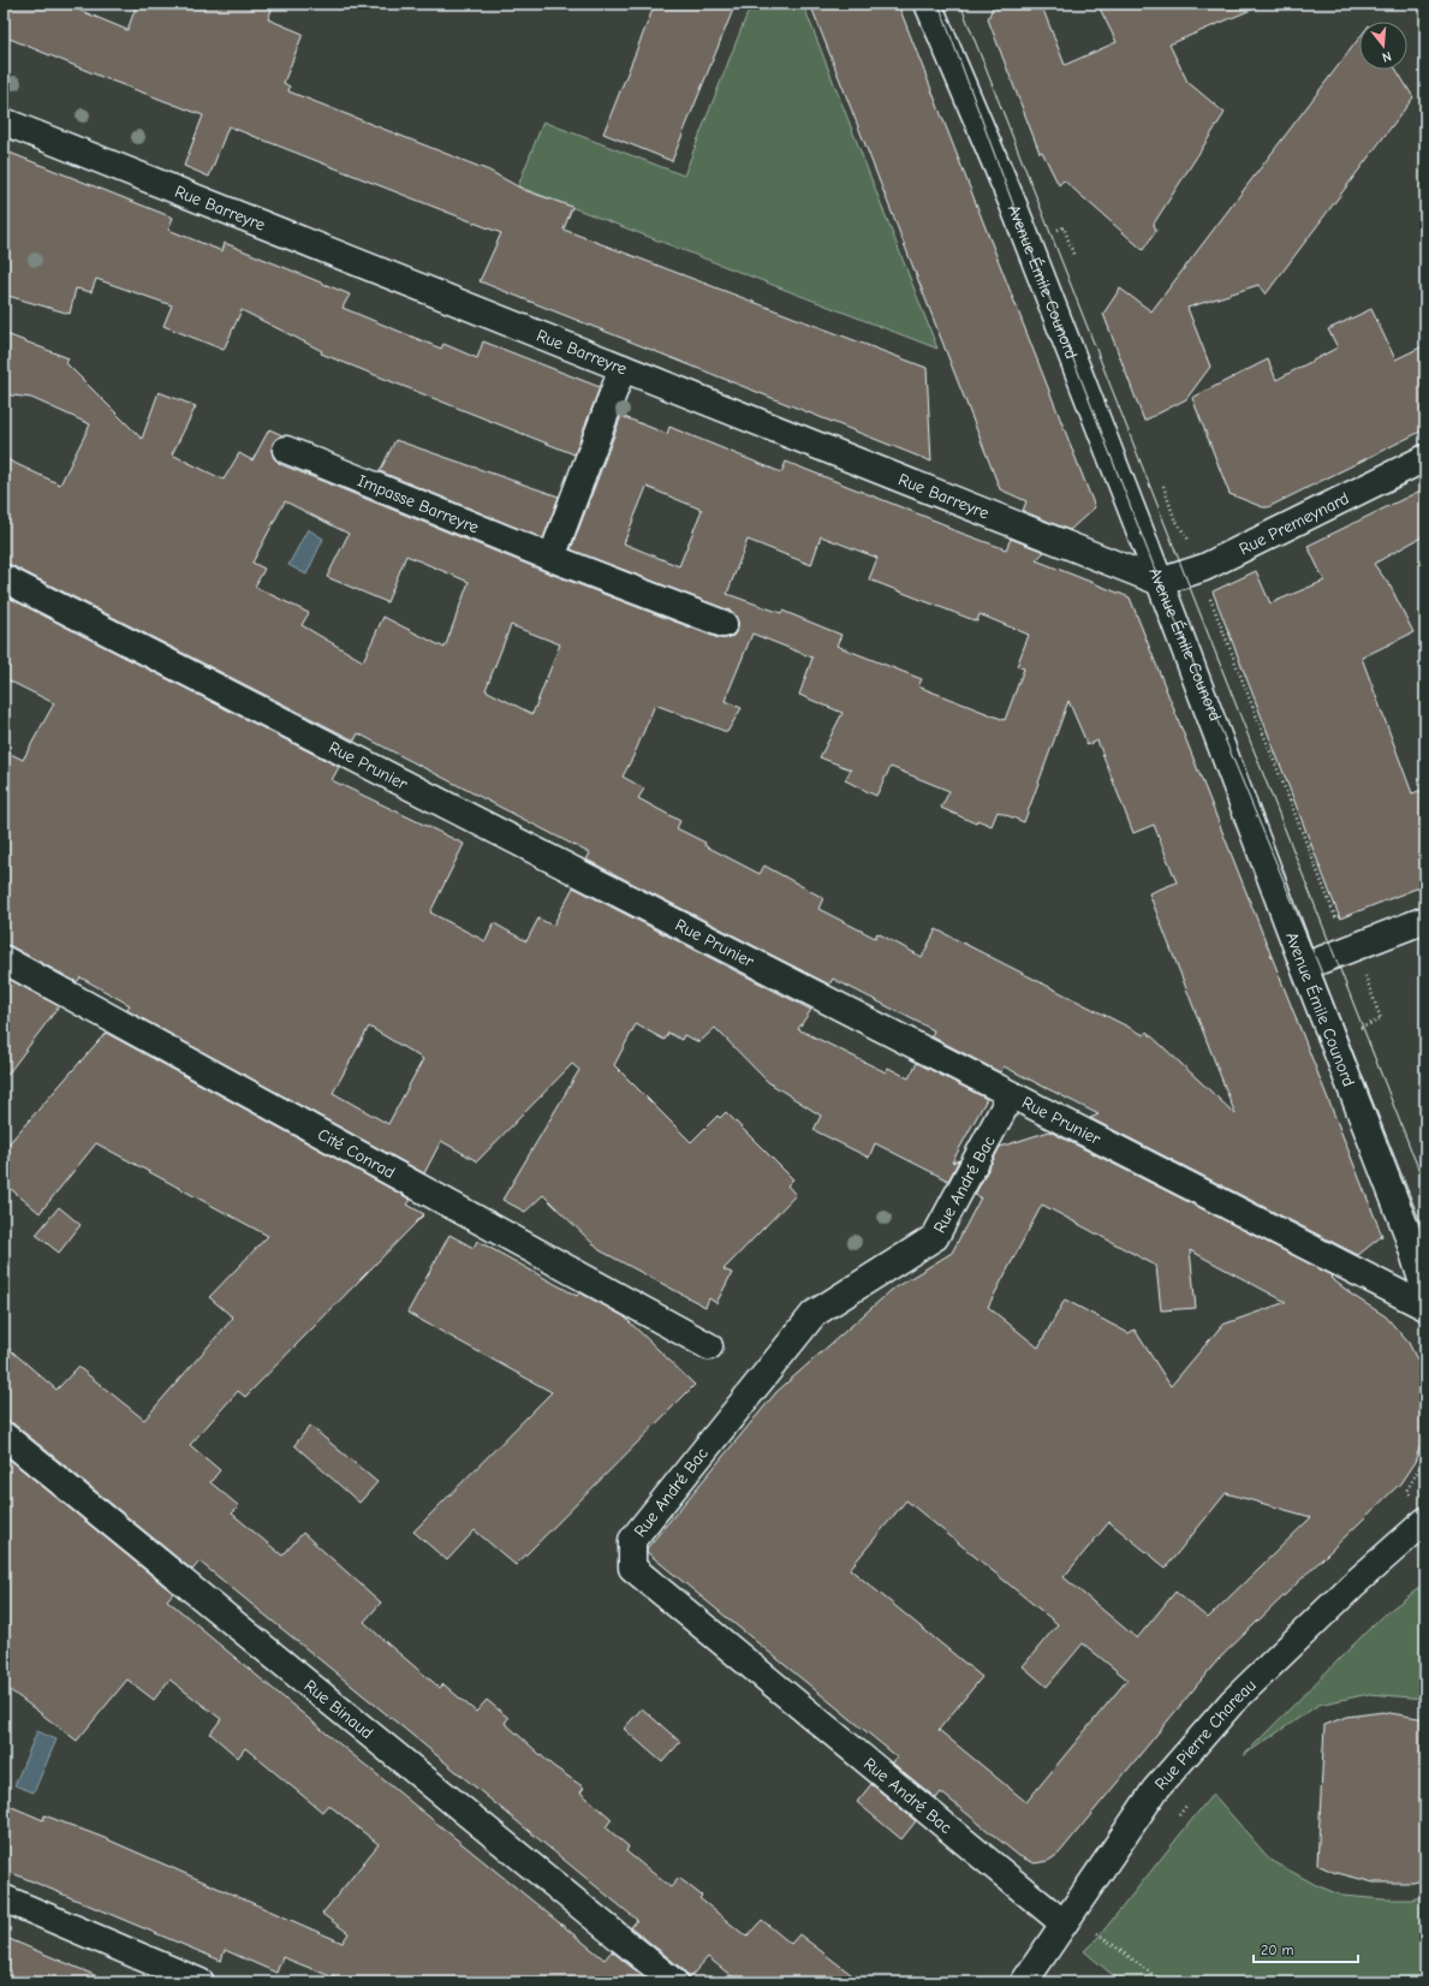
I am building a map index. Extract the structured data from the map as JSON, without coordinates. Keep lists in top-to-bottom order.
{
  "streets": {
    "street": [
      "Rue Barreyre",
      "Avenue Émile Counord",
      "Impasse Barreyre",
      "Rue Premeynard",
      "Rue Prunier",
      "Cité Conrad",
      "Rue André Bac",
      "Rue Binaud",
      "Rue Pierre Chareau"
    ]
  },
  "crossings": [
    ["Rue Barreyre", "Avenue Émile Counord"],
    ["Rue Barreyre", "Rue Premeynard"],
    ["Avenue Émile Counord", "Rue Premeynard"],
    ["Rue Prunier", "Rue André Bac"],
    ["Rue André Bac", "Rue Pierre Chareau"]
  ],
  "scale_bar": "20 m",
  "north": "bottom"
}
